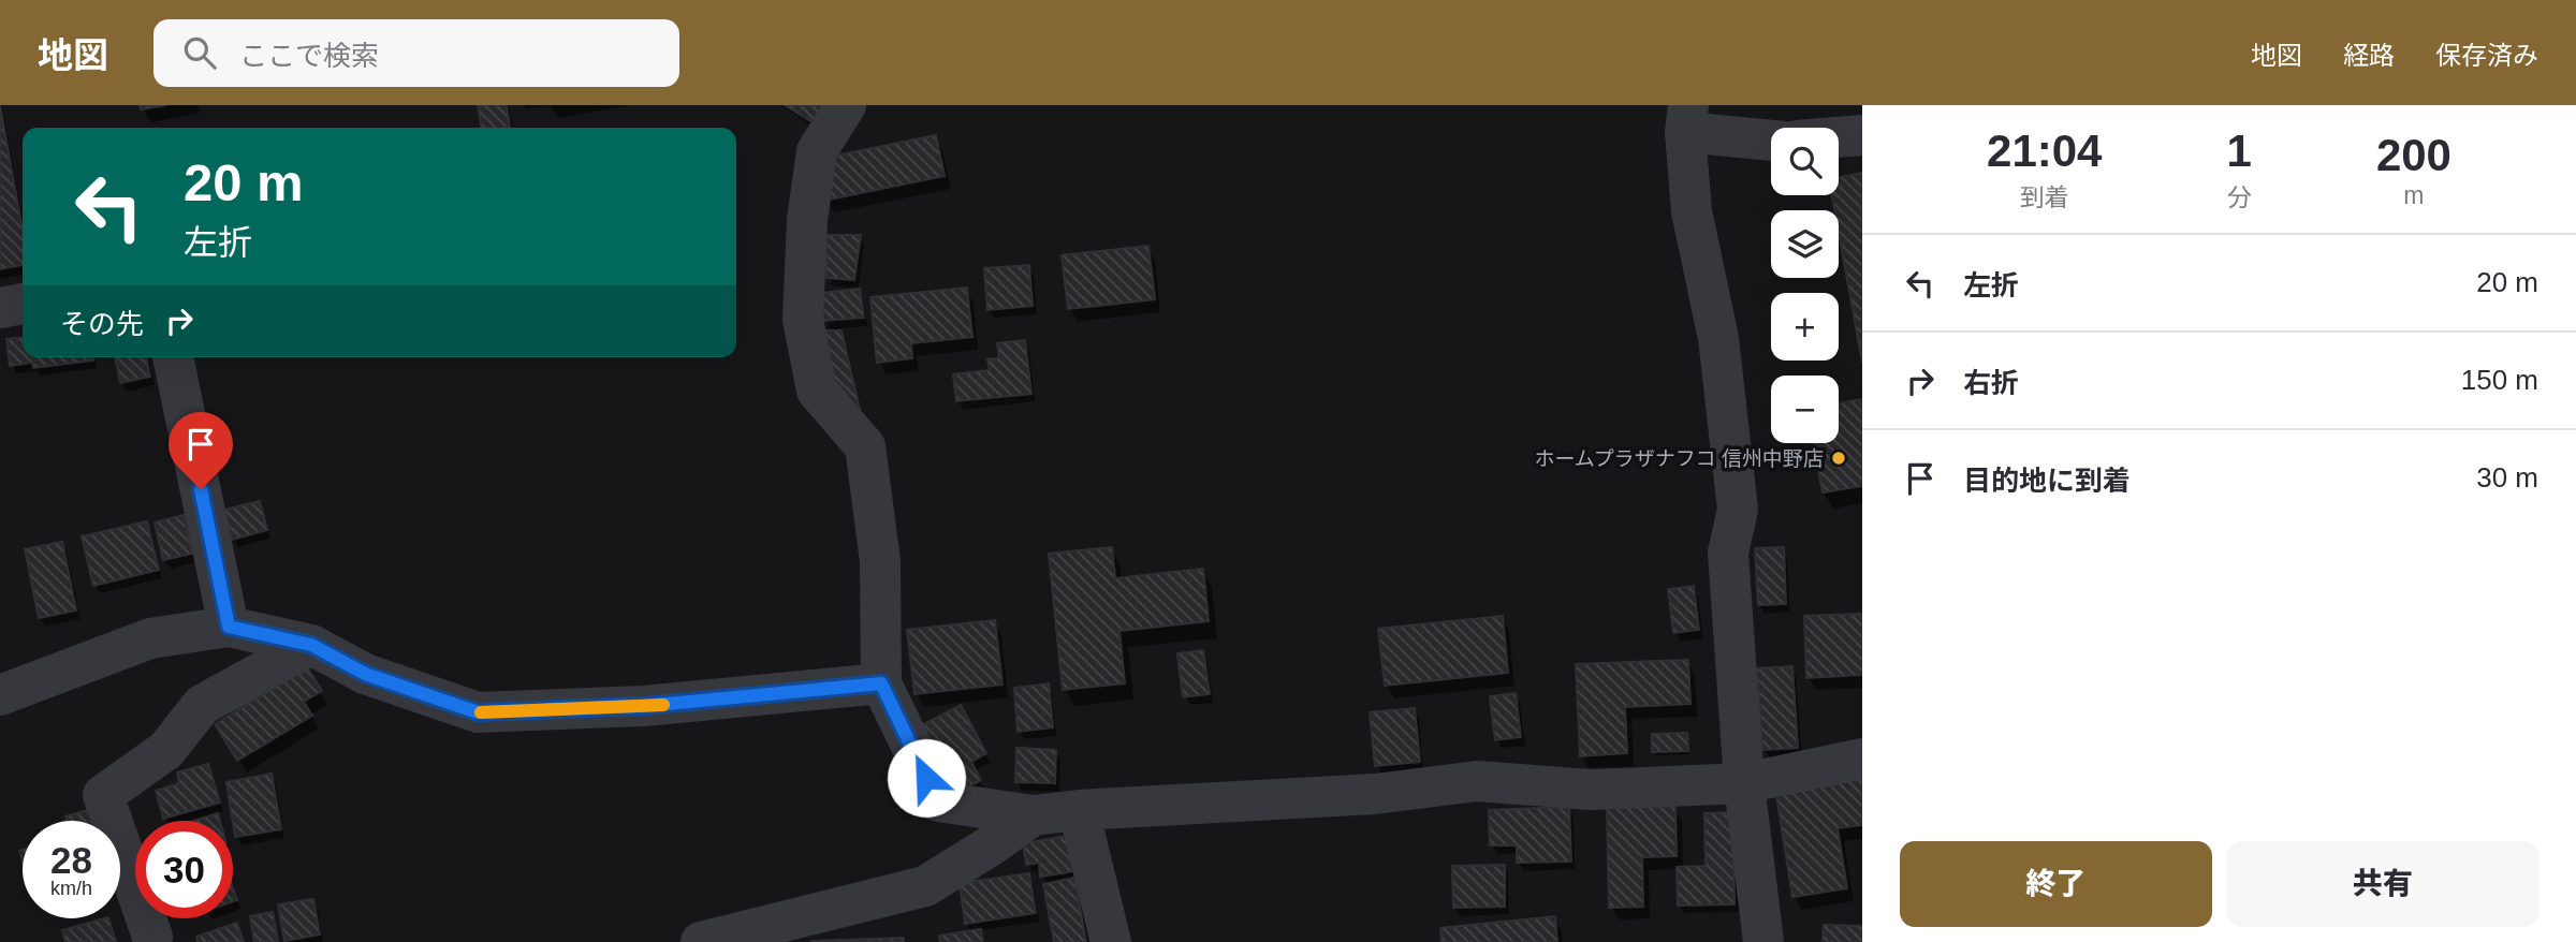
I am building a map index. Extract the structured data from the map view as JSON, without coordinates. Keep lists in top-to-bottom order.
{
  "places": ["ホームプラザナフコ 信州中野店"],
  "page": {
    "header": "地図",
    "search": "ここで検索",
    "nav": ["地図", "経路", "保存済み"],
    "eta": [
      "21:04",
      "到着",
      "1",
      "分",
      "200",
      "m"
    ],
    "map_buttons": ["+", "−"],
    "turn": ["20 m", "左折"],
    "list": [
      {
        "name": "左折",
        "value": "20 m"
      },
      {
        "name": "右折",
        "value": "150 m"
      },
      {
        "name": "目的地に到着",
        "value": "30 m"
      }
    ],
    "then": "その先",
    "speed": "28 km/h",
    "limit": "30",
    "buttons": ["終了", "共有"]
  }
}
